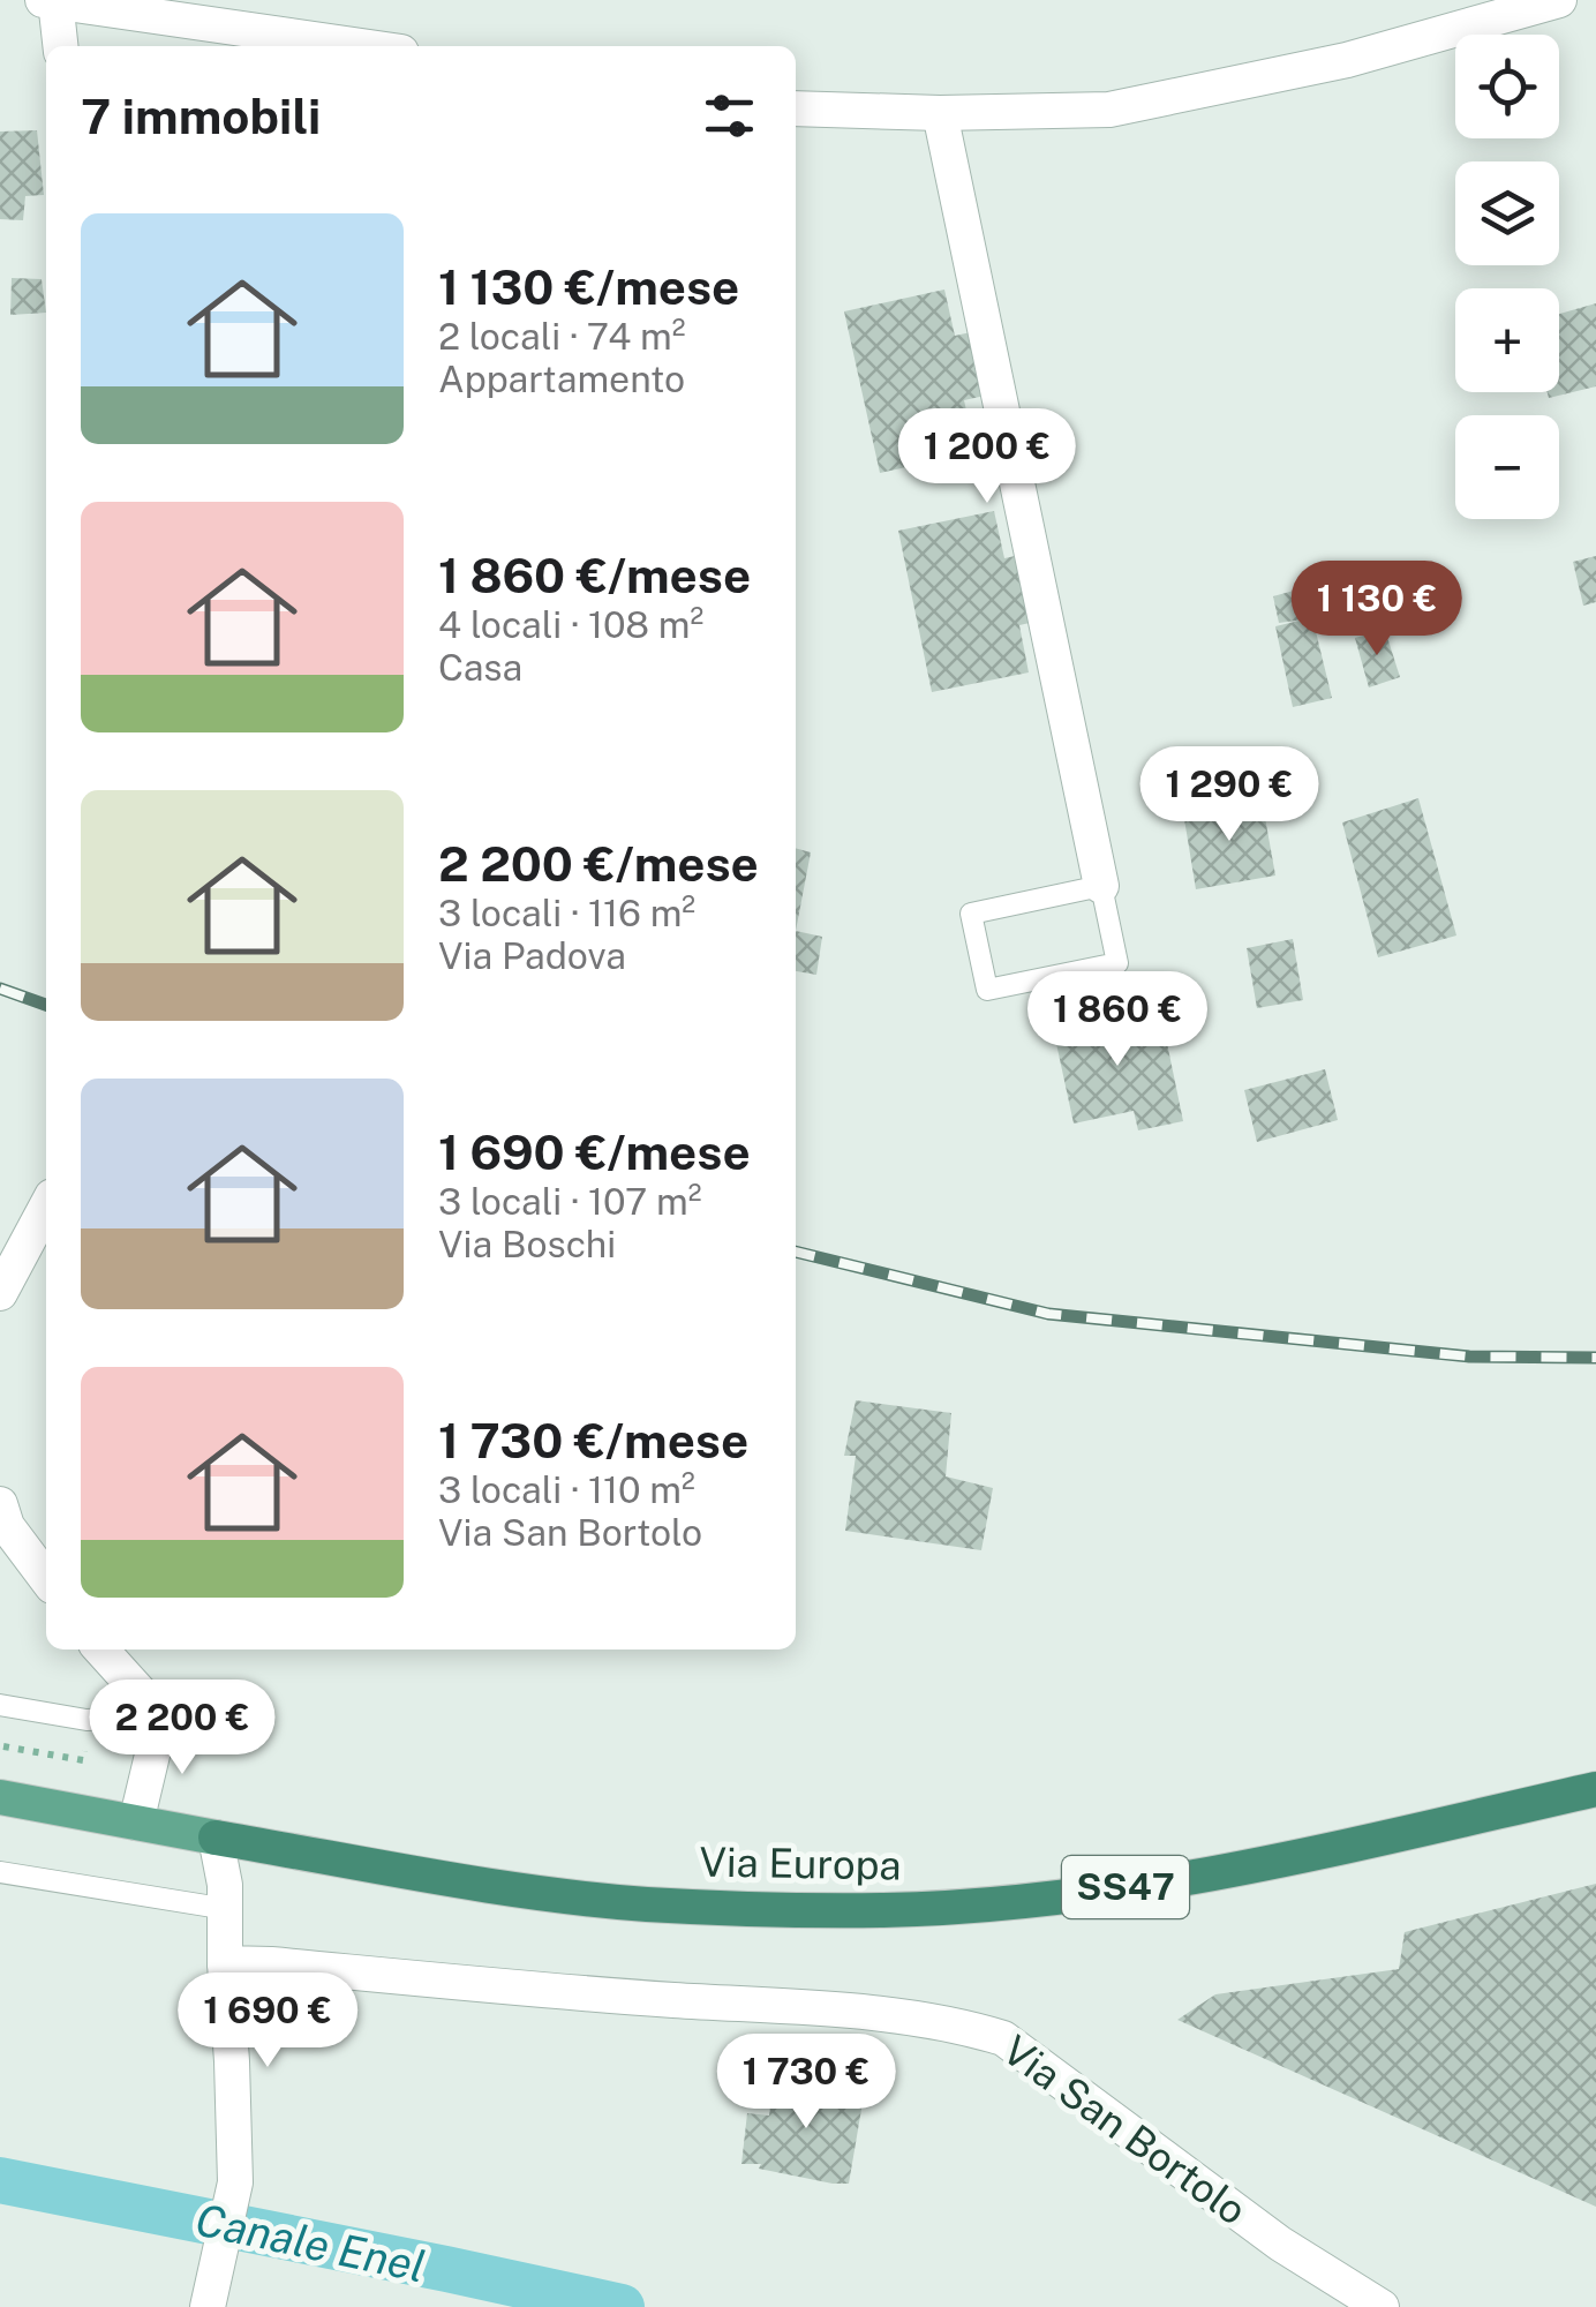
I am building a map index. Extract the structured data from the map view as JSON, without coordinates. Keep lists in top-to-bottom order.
{
  "streets": {
    "highway": ["Via Europa", "SS47"],
    "street": ["Via San Bortolo"]
  },
  "water": ["Canale Enel"],
  "page": {
    "map_buttons": ["+", "−"],
    "heading": "7 immobili",
    "list": [
      {
        "name": "1 130 €/mese",
        "note": "2 locali · 74 m² · Appartamento"
      },
      {
        "name": "1 860 €/mese",
        "note": "4 locali · 108 m² · Casa"
      },
      {
        "name": "2 200 €/mese",
        "note": "3 locali · 116 m² · Via Padova"
      },
      {
        "name": "1 690 €/mese",
        "note": "3 locali · 107 m² · Via Boschi"
      },
      {
        "name": "1 730 €/mese",
        "note": "3 locali · 110 m² · Via San Bortolo"
      }
    ],
    "price": [
      "1 200 €",
      "1 130 €",
      "1 290 €",
      "1 860 €",
      "2 200 €",
      "1 690 €",
      "1 730 €"
    ]
  }
}
